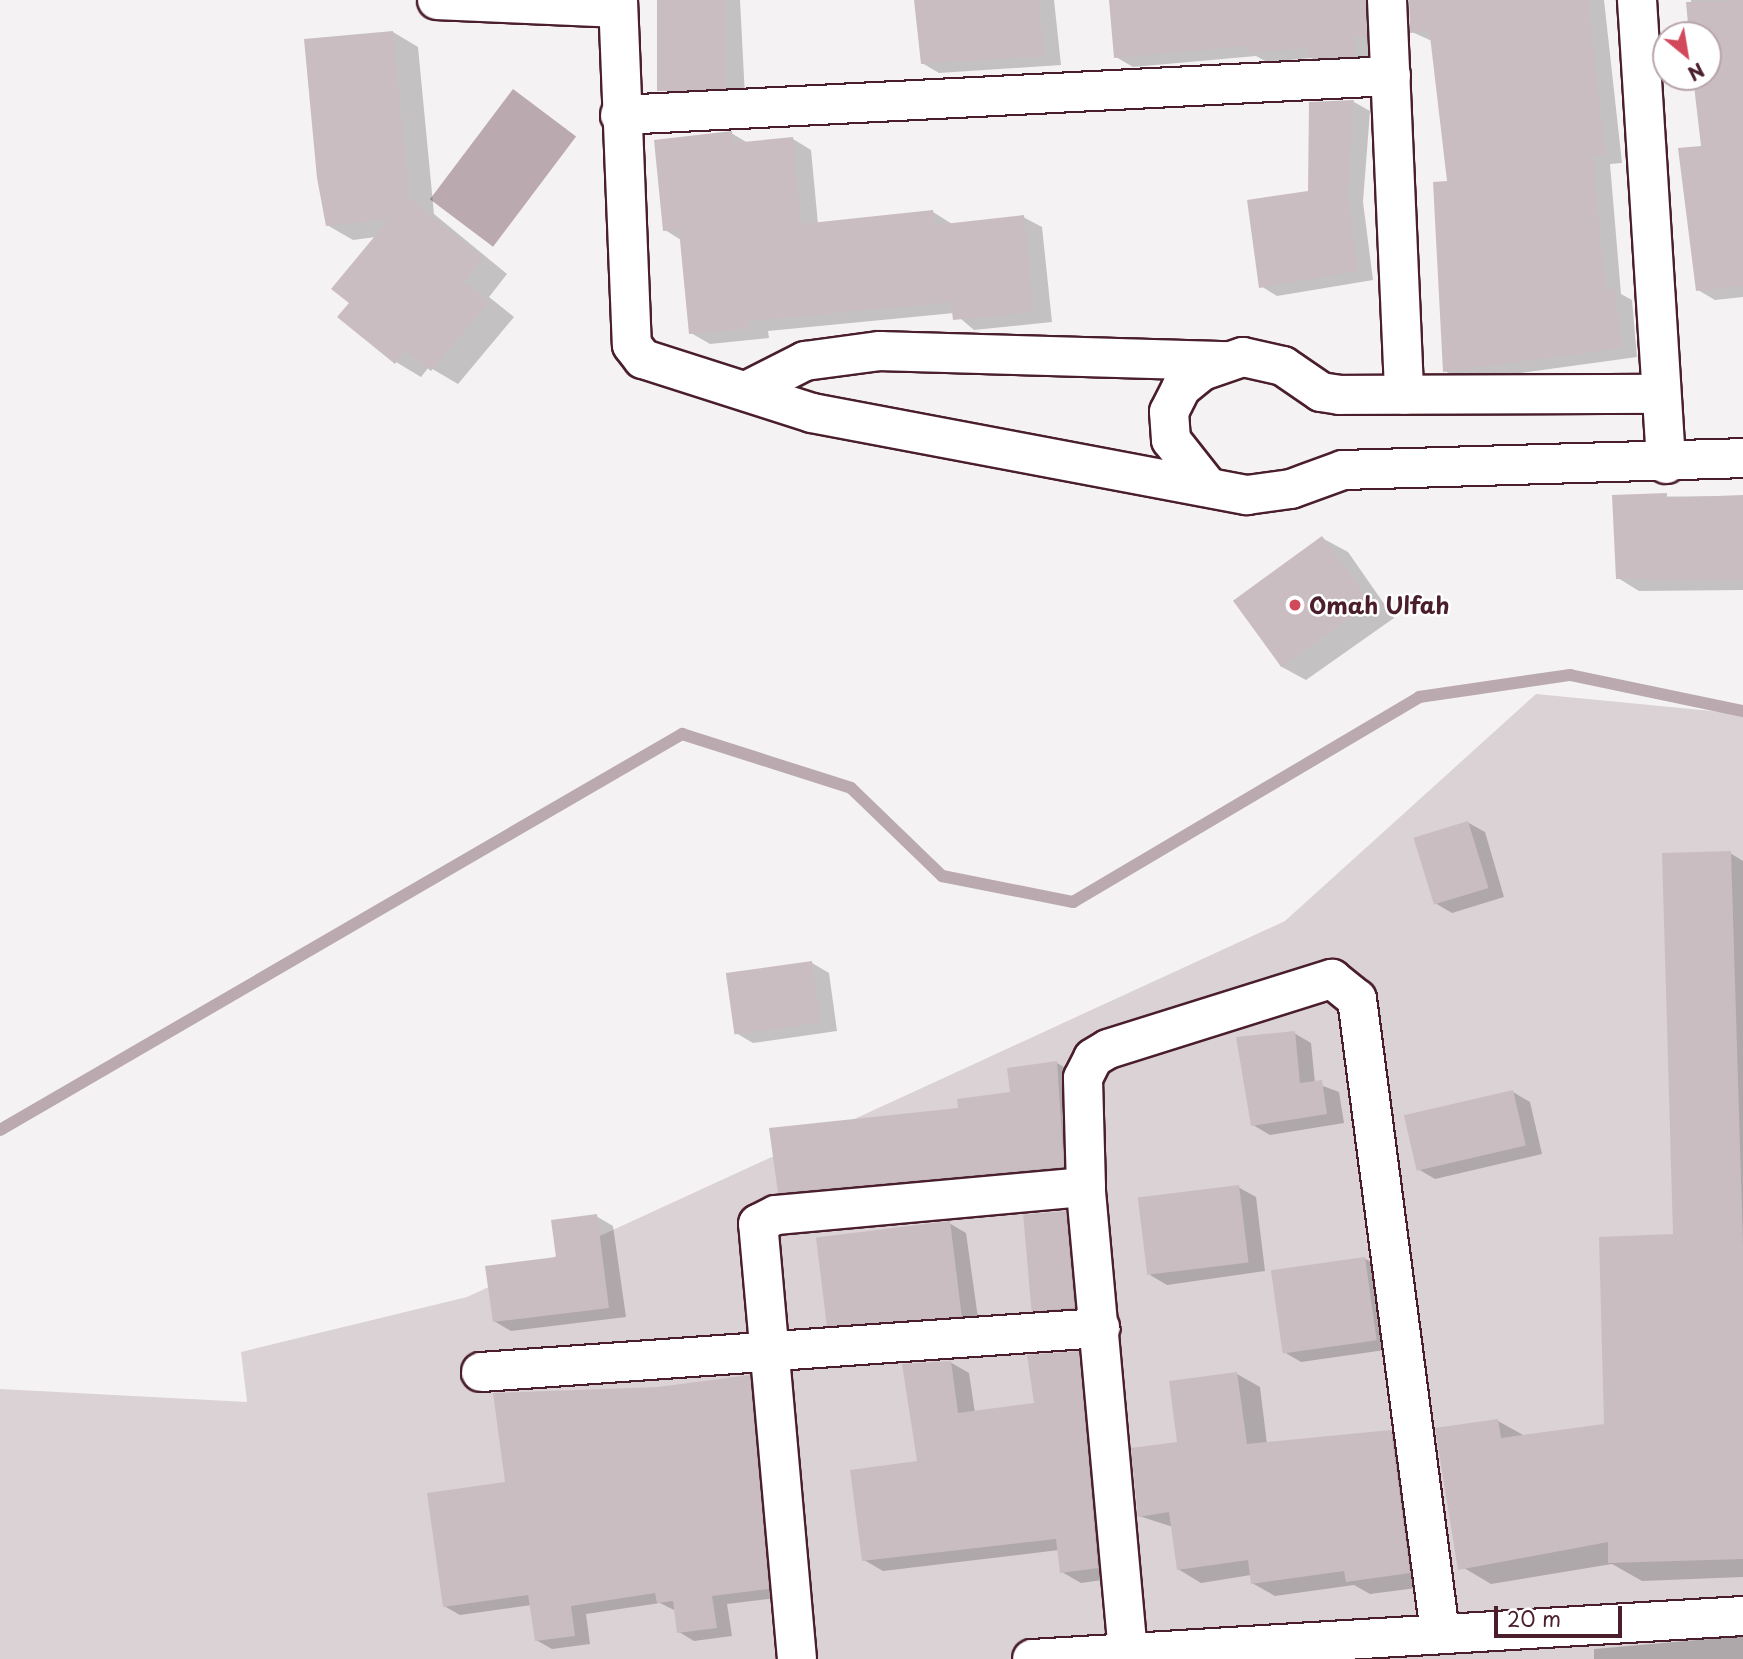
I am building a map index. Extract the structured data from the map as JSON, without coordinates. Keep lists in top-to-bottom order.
{
  "places": ["Omah Ulfah"],
  "scale_bar": "20 m",
  "north": "bottom right"
}
